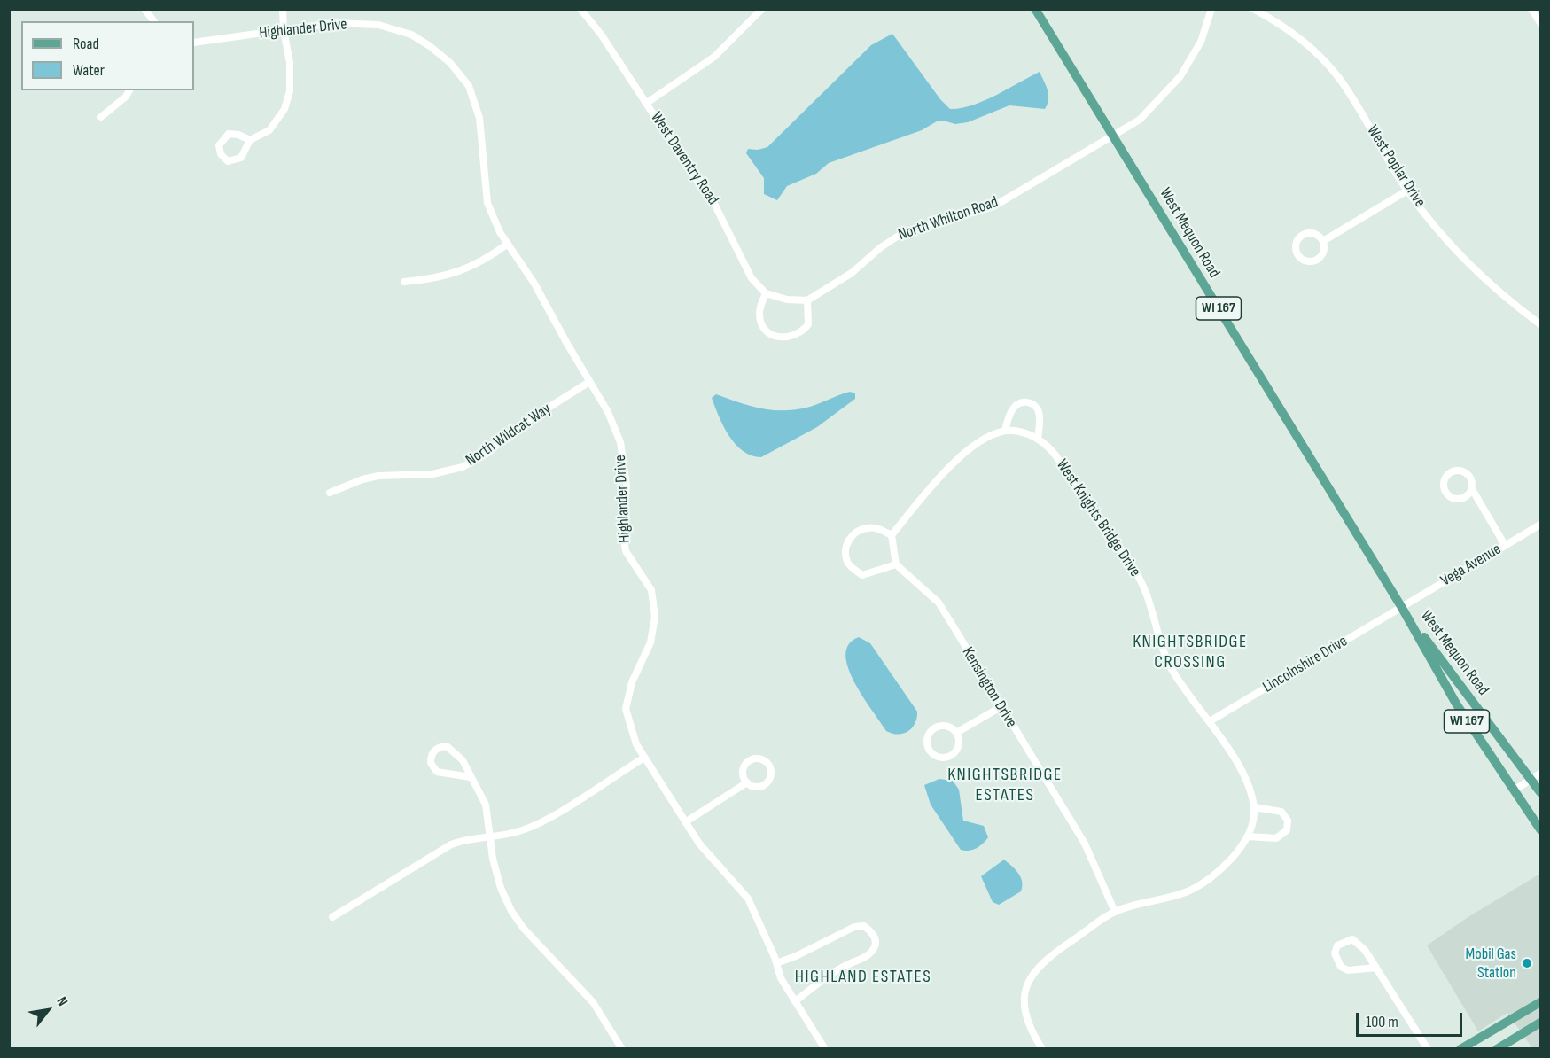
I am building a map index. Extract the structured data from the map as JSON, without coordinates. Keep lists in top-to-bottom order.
{
  "streets": {
    "main road": ["West Mequon Road", "WI 167"],
    "street": [
      "Highlander Drive",
      "West Daventry Road",
      "West Poplar Drive",
      "North Whilton Road",
      "North Wildcat Way",
      "West Knights Bridge Drive",
      "Vega Avenue",
      "Lincolnshire Drive",
      "Kensington Drive"
    ]
  },
  "crossings": [
    ["Highlander Drive", "North Wildcat Way"],
    ["North Whilton Road", "West Mequon Road"],
    ["West Mequon Road", "Vega Avenue"],
    ["West Mequon Road", "Lincolnshire Drive"],
    ["West Knights Bridge Drive", "Lincolnshire Drive"],
    ["Vega Avenue", "Lincolnshire Drive"]
  ],
  "districts": ["KNIGHTSBRIDGE CROSSING", "KNIGHTSBRIDGE ESTATES", "HIGHLAND ESTATES"],
  "places": ["Mobil Gas Station"],
  "legend": ["Road", "Water"],
  "scale_bar": "100 m",
  "north": "top right"
}
